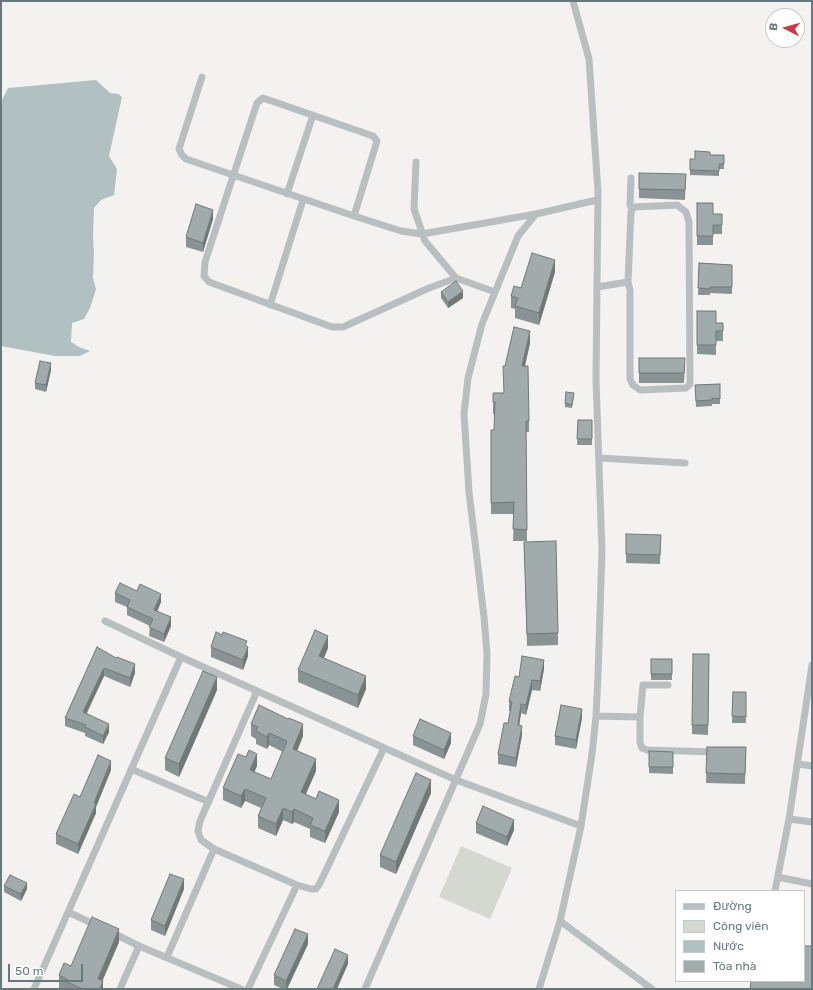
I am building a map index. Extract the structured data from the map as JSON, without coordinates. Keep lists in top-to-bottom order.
{
  "legend": [
    "Đường",
    "Công viên",
    "Nước",
    "Tòa nhà"
  ],
  "scale_bar": "50 m",
  "north": "left"
}
